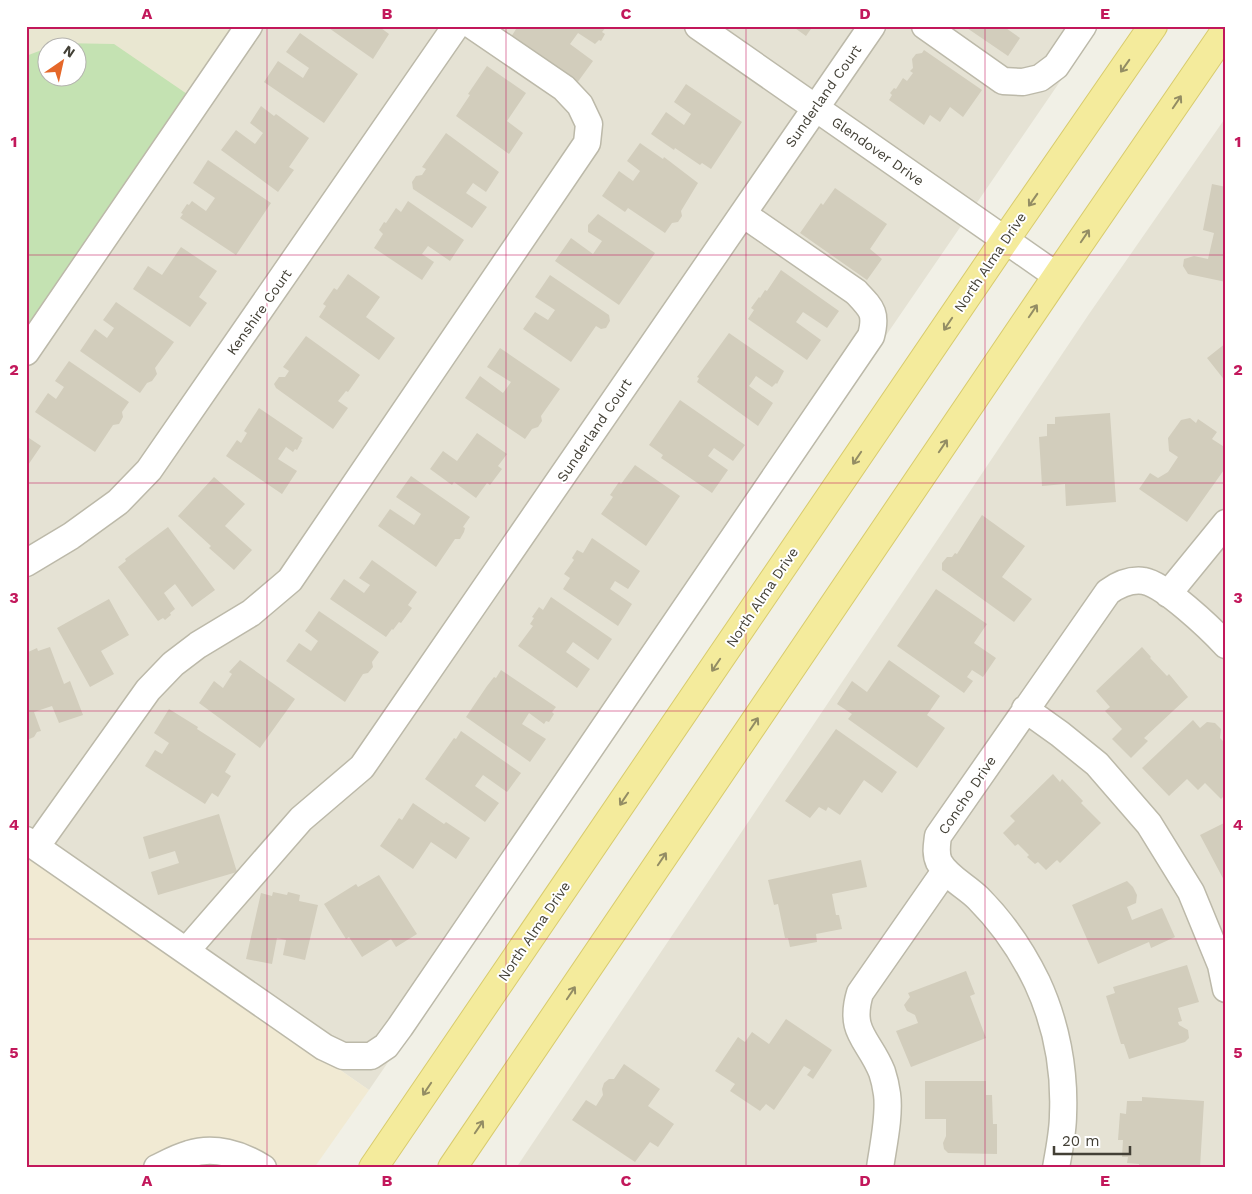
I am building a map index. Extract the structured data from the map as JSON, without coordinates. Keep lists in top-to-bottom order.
{
  "streets": {
    "main road": ["North Alma Drive"],
    "street": [
      "Sunderland Court",
      "Glendover Drive",
      "Kenshire Court",
      "Concho Drive"
    ]
  },
  "crossings": [
    ["Sunderland Court", "Glendover Drive"],
    ["Glendover Drive", "North Alma Drive"]
  ],
  "scale_bar": "20 m",
  "north": "top right",
  "grid": {
    "columns": [
      "A",
      "B",
      "C",
      "D",
      "E"
    ],
    "rows": [
      "1",
      "2",
      "3",
      "4",
      "5"
    ]
  }
}
